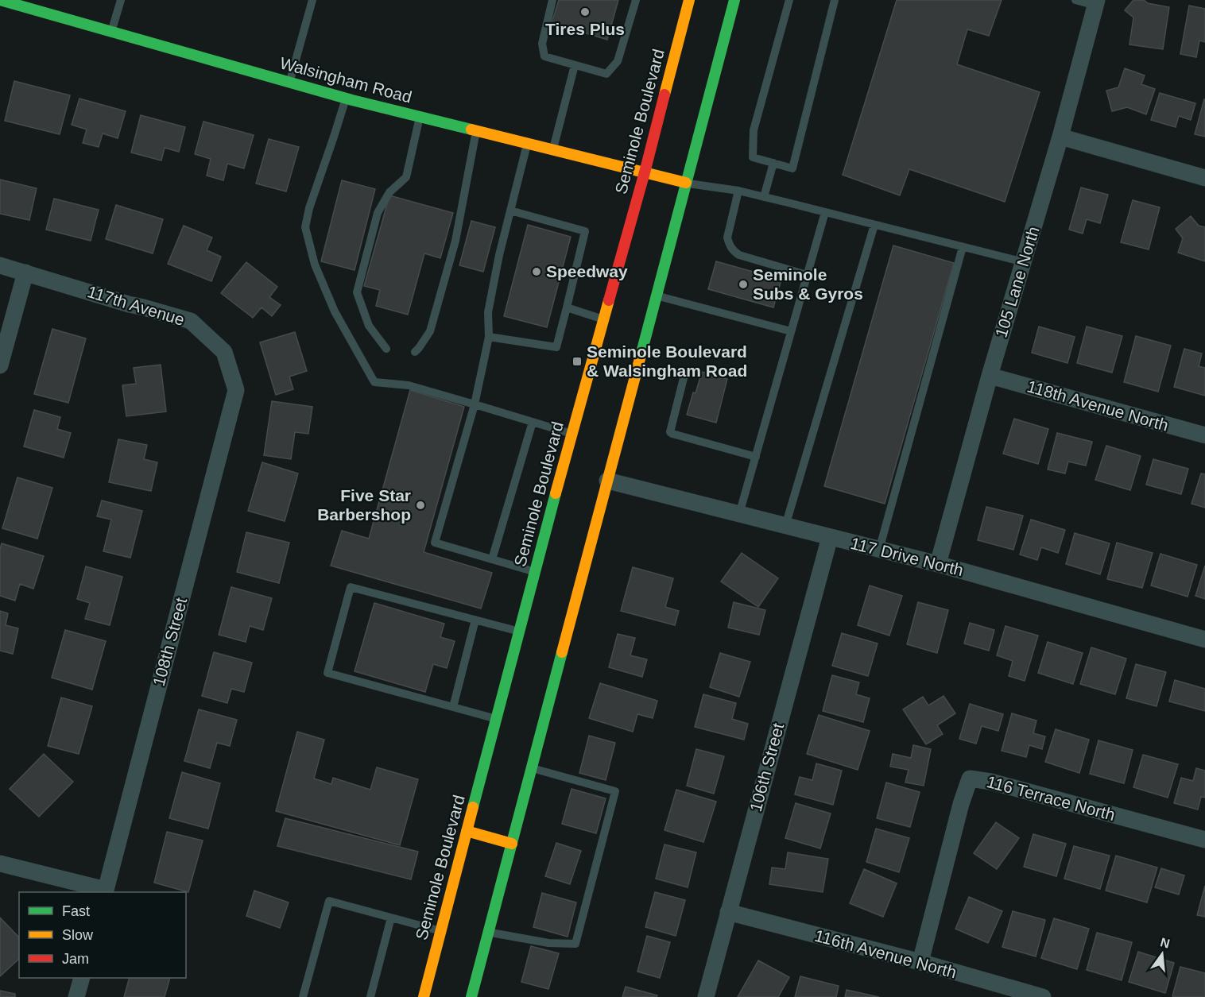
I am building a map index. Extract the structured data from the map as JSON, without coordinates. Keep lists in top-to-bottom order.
{
  "streets": {
    "main road": ["Walsingham Road", "Seminole Boulevard"],
    "street": [
      "105 Lane North",
      "117th Avenue",
      "118th Avenue North",
      "117 Drive North",
      "108th Street",
      "106th Street",
      "116 Terrace North",
      "116th Avenue North"
    ]
  },
  "crossings": [
    ["Walsingham Road", "Seminole Boulevard"],
    ["105 Lane North", "118th Avenue North"],
    ["105 Lane North", "117 Drive North"],
    ["117th Avenue", "108th Street"],
    ["117 Drive North", "106th Street"],
    ["106th Street", "116th Avenue North"],
    ["116 Terrace North", "116th Avenue North"]
  ],
  "places": {
    "other": [
      "Tires Plus",
      "Speedway",
      "Seminole Subs & Gyros",
      "Five Star Barbershop"
    ],
    "transit": ["Seminole Boulevard & Walsingham Road"]
  },
  "legend": ["Fast", "Slow", "Jam"],
  "north": "top"
}
